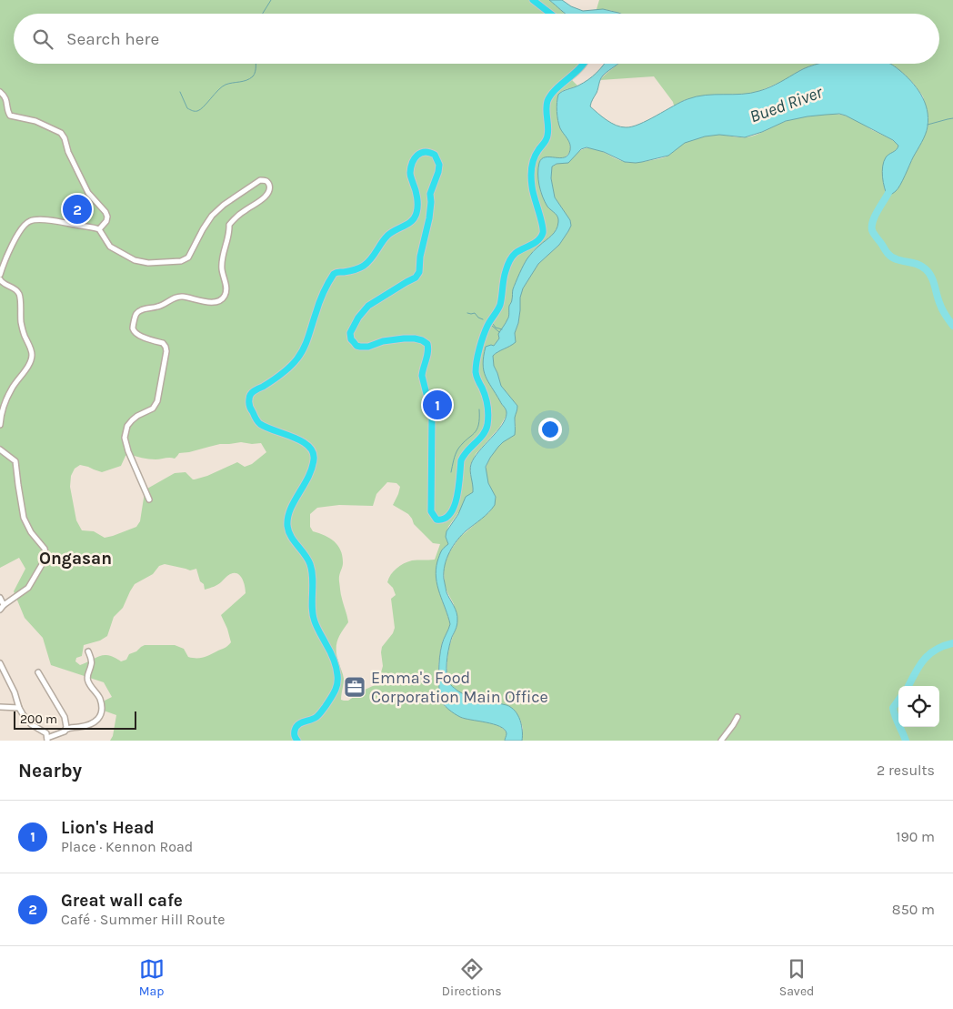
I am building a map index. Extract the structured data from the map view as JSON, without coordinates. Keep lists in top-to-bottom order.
{
  "districts": ["Ongasan"],
  "water": ["Bued River"],
  "places": {
    "office": ["Emma's Food Corporation Main Office"]
  },
  "scale_bar": "200 m",
  "page": {
    "search": "Search here",
    "pins": ["2", "1"],
    "scale": "200 m",
    "heading": ["Nearby", "2 results"],
    "list": [
      {
        "mark": "1",
        "name": "Lion's Head",
        "note": "Place · Kennon Road",
        "value": "190 m"
      },
      {
        "mark": "2",
        "name": "Great wall cafe",
        "note": "Café · Summer Hill Route",
        "value": "850 m"
      }
    ],
    "nav": ["Map", "Directions", "Saved"]
  }
}
